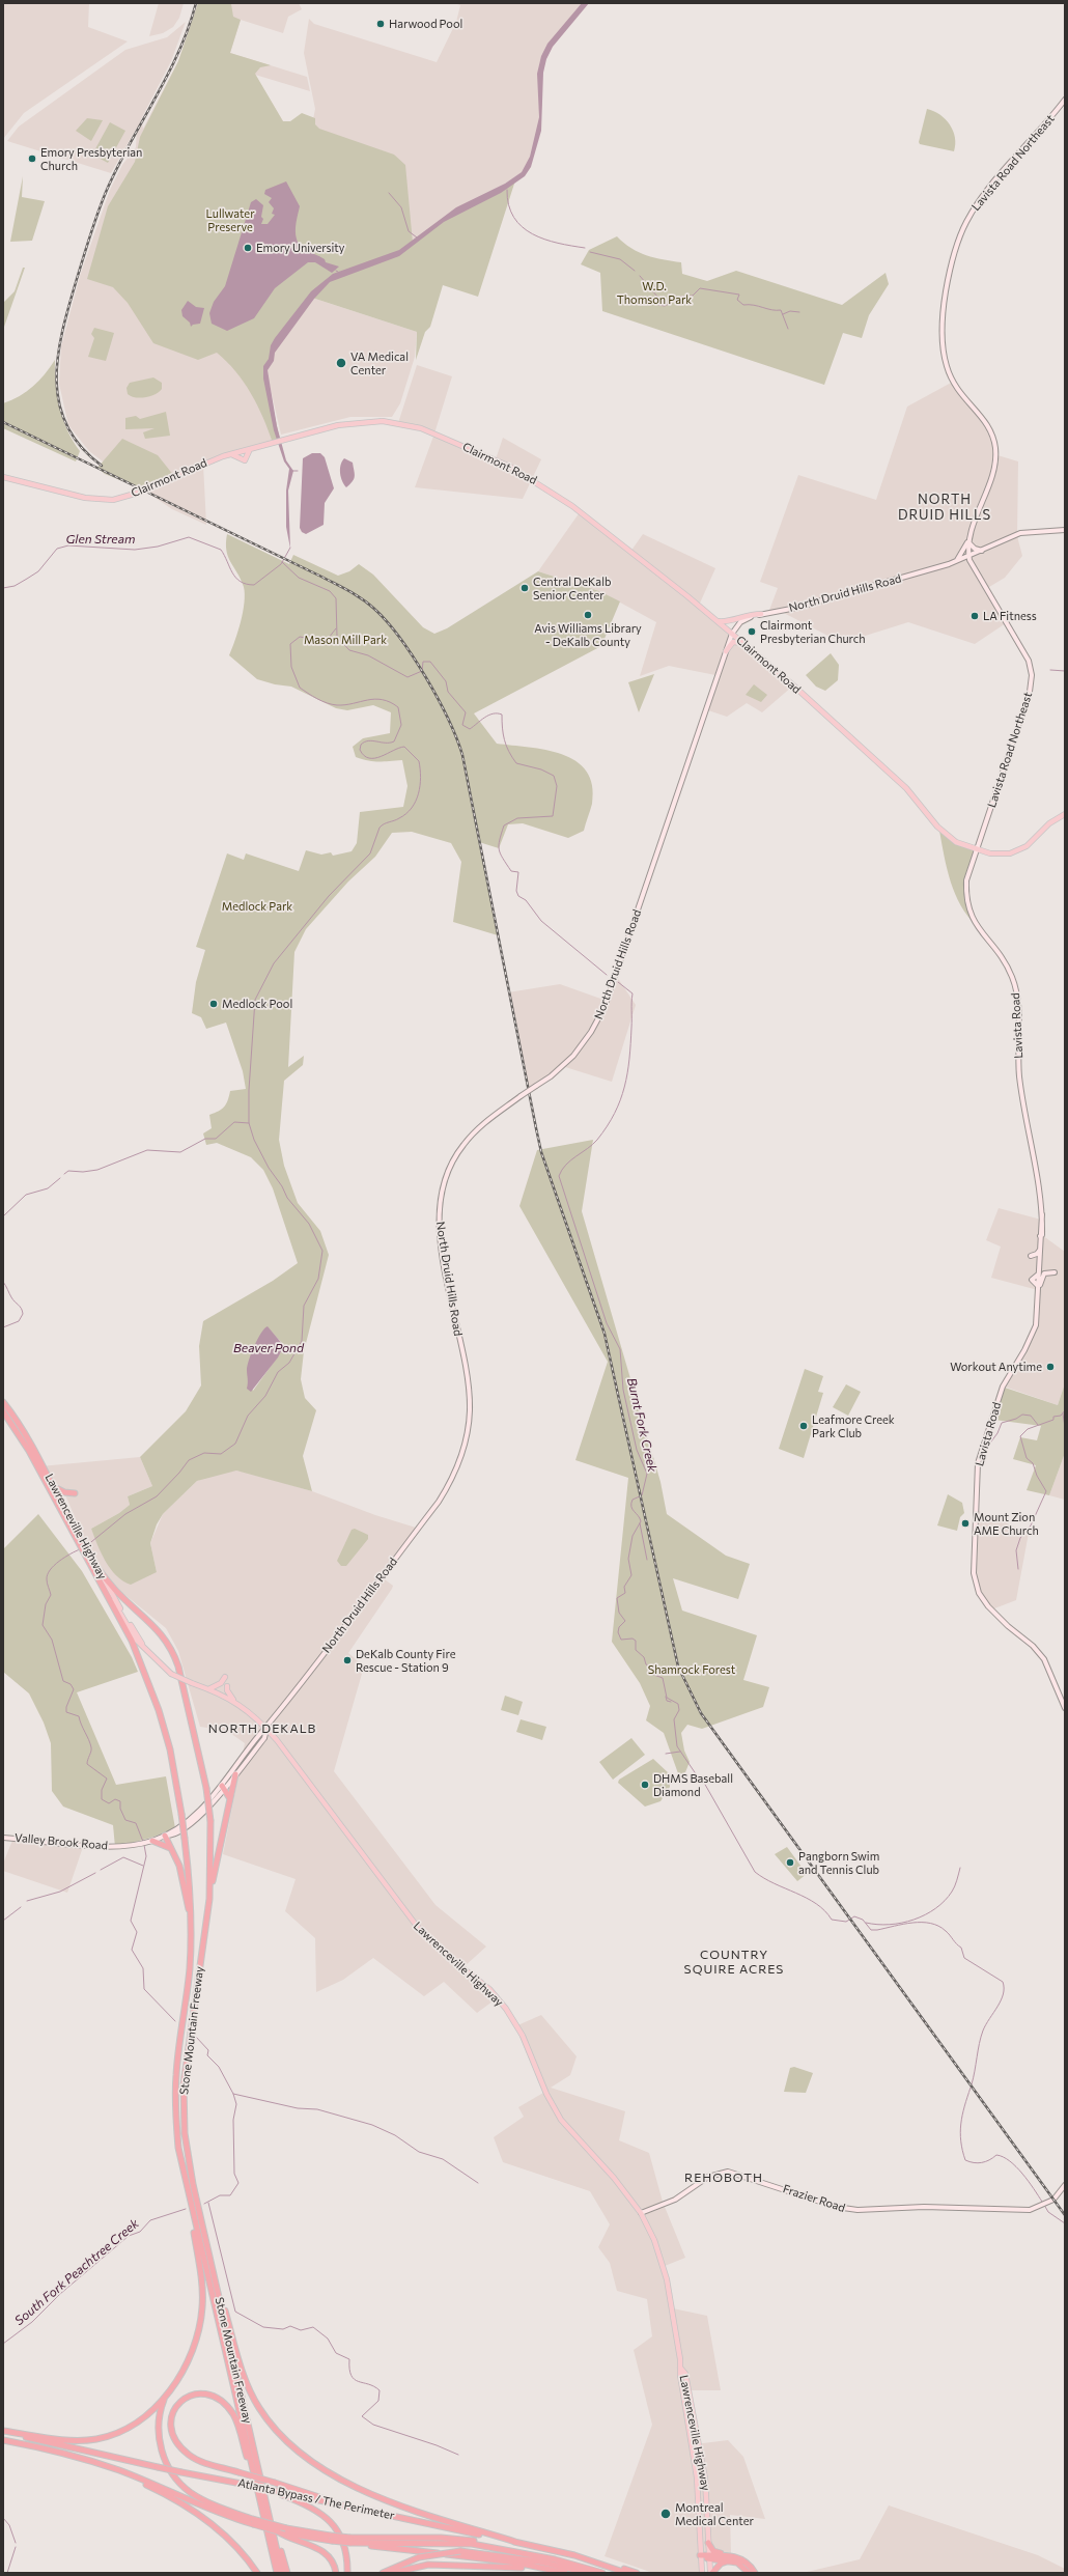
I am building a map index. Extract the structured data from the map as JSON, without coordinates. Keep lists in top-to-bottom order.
{
  "streets": {
    "highway": ["Lawrenceville Highway", "Stone Mountain Freeway", "Atlanta Bypass / The Perimeter"],
    "main road": [
      "Lavista Road Northeast",
      "Clairmont Road",
      "North Druid Hills Road",
      "Lavista Road",
      "Valley Brook Road",
      "Frazier Road"
    ]
  },
  "crossings": [
    ["Lavista Road Northeast", "Clairmont Road"],
    ["Lavista Road Northeast", "North Druid Hills Road"],
    ["Lavista Road Northeast", "Lavista Road"],
    ["Clairmont Road", "North Druid Hills Road"],
    ["Clairmont Road", "Lavista Road"],
    ["North Druid Hills Road", "Lawrenceville Highway"],
    ["North Druid Hills Road", "Valley Brook Road"],
    ["Lawrenceville Highway", "Stone Mountain Freeway"],
    ["Lawrenceville Highway", "Frazier Road"]
  ],
  "districts": [
    "NORTH DRUID HILLS",
    "NORTH DEKALB",
    "COUNTRY SQUIRE ACRES",
    "REHOBOTH"
  ],
  "water": [
    "Glen Stream",
    "Beaver Pond",
    "Burnt Fork Creek",
    "South Fork Peachtree Creek"
  ],
  "parks": [
    "Lullwater Preserve",
    "W.D. Thomson Park",
    "Mason Mill Park",
    "Medlock Park",
    "Shamrock Forest"
  ],
  "places": [
    "Harwood Pool",
    "Emory Presbyterian Church",
    "Emory University",
    "VA Medical Center",
    "Central DeKalb Senior Center",
    "Avis Williams Library - DeKalb County",
    "LA Fitness",
    "Clairmont Presbyterian Church",
    "Medlock Pool",
    "Workout Anytime",
    "Leafmore Creek Park Club",
    "Mount Zion AME Church",
    "DeKalb County Fire Rescue - Station 9",
    "DHMS Baseball Diamond",
    "Pangborn Swim and Tennis Club",
    "Montreal Medical Center"
  ]
}
